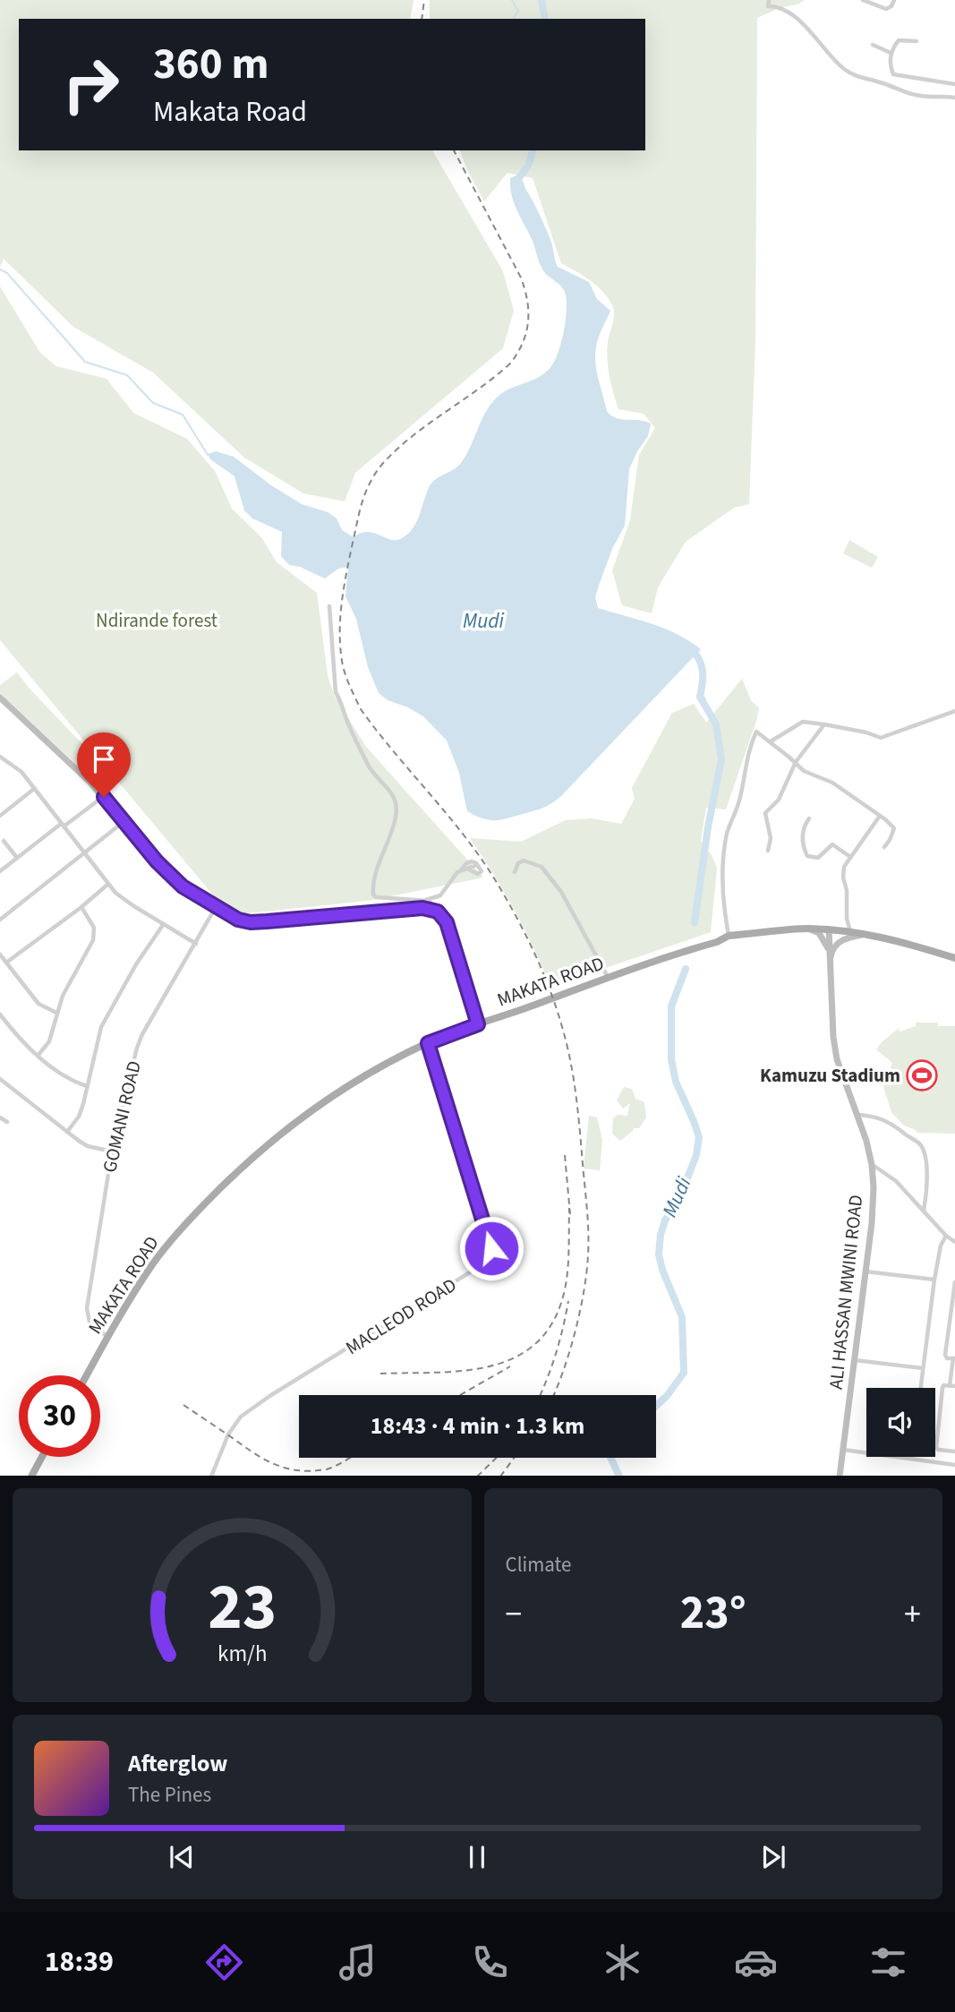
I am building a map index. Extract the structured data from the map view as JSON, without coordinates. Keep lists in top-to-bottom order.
{
  "streets": {
    "main road": ["MAKATA ROAD"],
    "street": ["GOMANI ROAD", "ALI HASSAN MWINI ROAD", "MACLEOD ROAD"]
  },
  "crossings": [
    ["MAKATA ROAD", "GOMANI ROAD"],
    ["MAKATA ROAD", "ALI HASSAN MWINI ROAD"],
    ["MAKATA ROAD", "MACLEOD ROAD"]
  ],
  "water": ["Mudi"],
  "parks": ["Ndirande forest"],
  "places": {
    "sports": ["Kamuzu Stadium"]
  },
  "page": {
    "turn": ["360 m", "Makata Road"],
    "limit": "30",
    "trip": "18:43 · 4 min · 1.3 km",
    "tile": "Climate",
    "heat": ["−", "23°", "+"],
    "song": ["Afterglow", "The Pines"],
    "tabs": "18:39",
    "gauge": ["23", "km/h"]
  }
}
